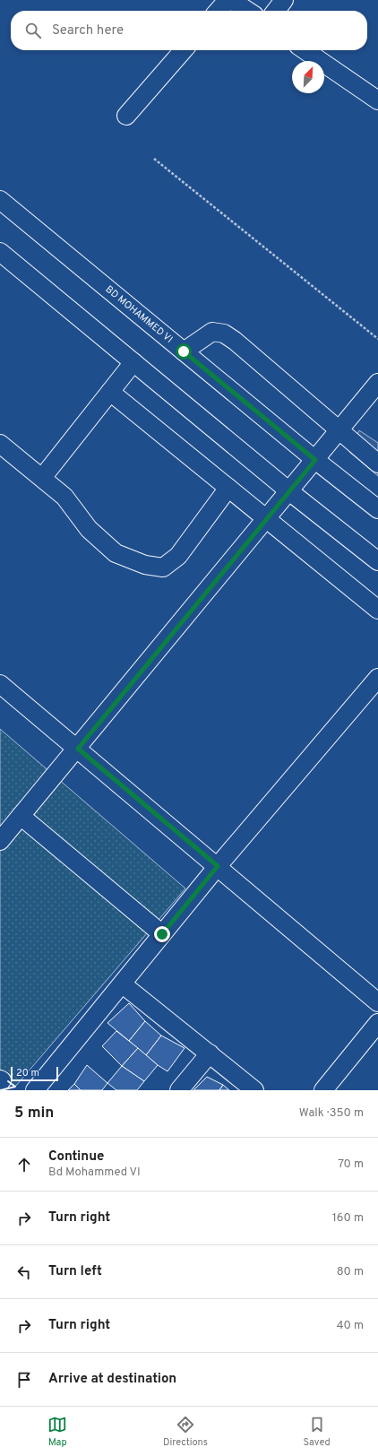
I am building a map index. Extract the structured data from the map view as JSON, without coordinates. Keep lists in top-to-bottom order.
{
  "streets": {
    "street": ["BD MOHAMMED VI"]
  },
  "scale_bar": "20 m",
  "north": "top right",
  "page": {
    "search": "Search here",
    "scale": "20 m",
    "heading": ["5 min", "Walk · 350 m"],
    "list": [
      ["Continue", "Bd Mohammed VI", "70 m"],
      ["Turn right", "160 m"],
      ["Turn left", "80 m"],
      ["Turn right", "40 m"],
      "Arrive at destination"
    ],
    "nav": ["Map", "Directions", "Saved"]
  }
}
